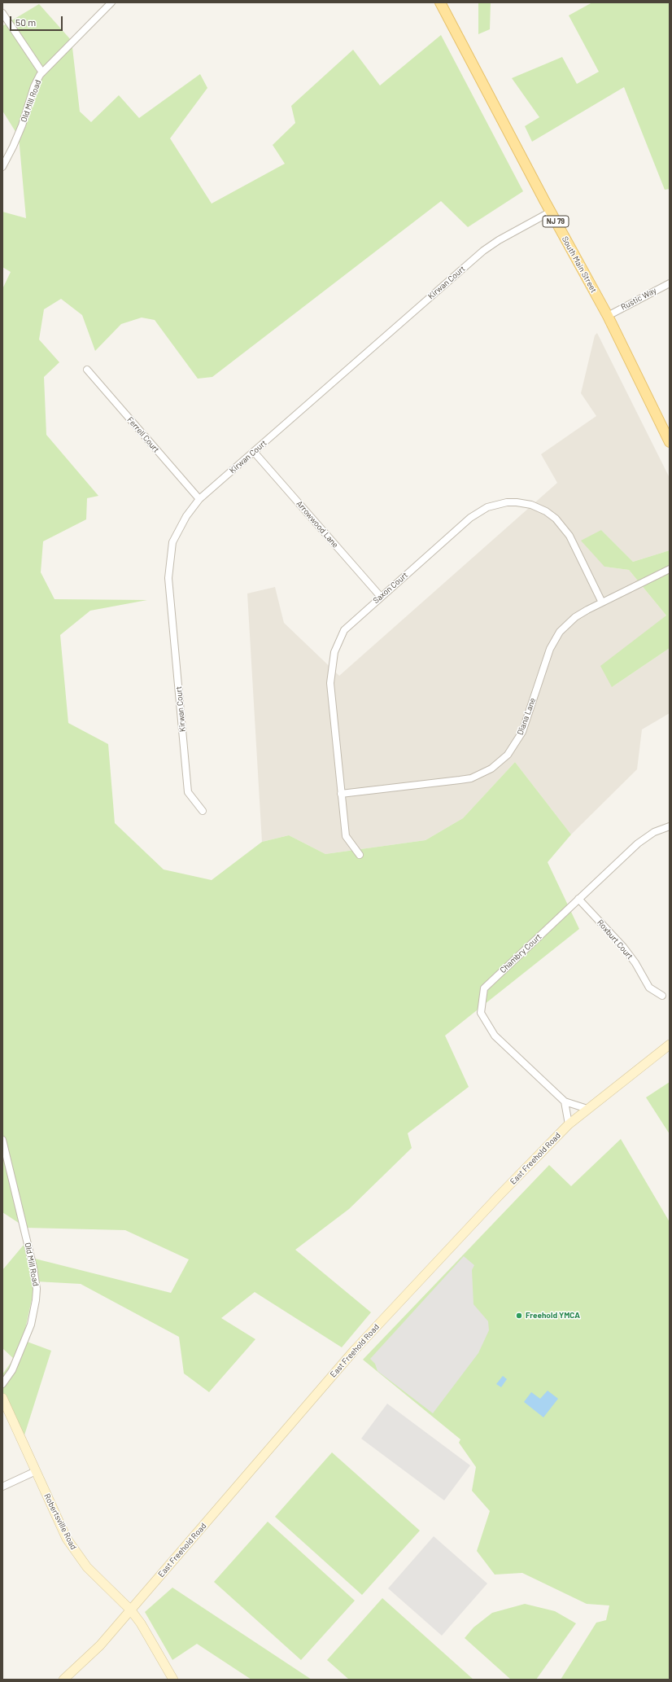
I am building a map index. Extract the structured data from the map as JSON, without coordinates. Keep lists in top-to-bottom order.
{
  "streets": {
    "main road": [
      "NJ 79",
      "South Main Street",
      "East Freehold Road",
      "Robertsville Road"
    ],
    "street": [
      "Old Mill Road",
      "Kirwan Court",
      "Rustic Way",
      "Ferrell Court",
      "Arrowwood Lane",
      "Saxon Court",
      "Diana Lane",
      "Roxburt Court",
      "Chambry Court"
    ]
  },
  "crossings": [
    ["South Main Street", "Kirwan Court"],
    ["South Main Street", "Rustic Way"],
    ["Kirwan Court", "Ferrell Court"],
    ["Kirwan Court", "Arrowwood Lane"],
    ["Arrowwood Lane", "Saxon Court"],
    ["Saxon Court", "Diana Lane"],
    ["Roxburt Court", "Chambry Court"],
    ["Chambry Court", "East Freehold Road"],
    ["East Freehold Road", "Robertsville Road"]
  ],
  "places": ["Freehold YMCA"],
  "scale_bar": "50 m"
}
